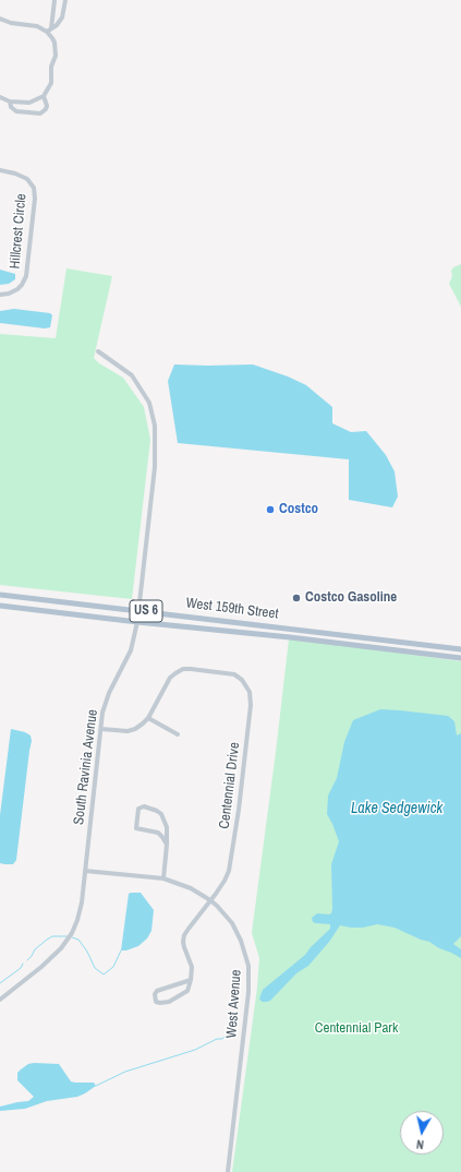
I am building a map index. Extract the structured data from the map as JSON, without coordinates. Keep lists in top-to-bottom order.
{
  "streets": {
    "main road": ["West 159th Street", "US 6"],
    "street": [
      "Hillcrest Circle",
      "South Ravinia Avenue",
      "Centennial Drive",
      "West Avenue"
    ]
  },
  "crossings": [
    ["West 159th Street", "South Ravinia Avenue"],
    ["South Ravinia Avenue", "West Avenue"],
    ["Centennial Drive", "West Avenue"]
  ],
  "water": ["Lake Sedgewick"],
  "parks": ["Centennial Park"],
  "places": ["Costco", "Costco Gasoline"],
  "north": "bottom"
}
